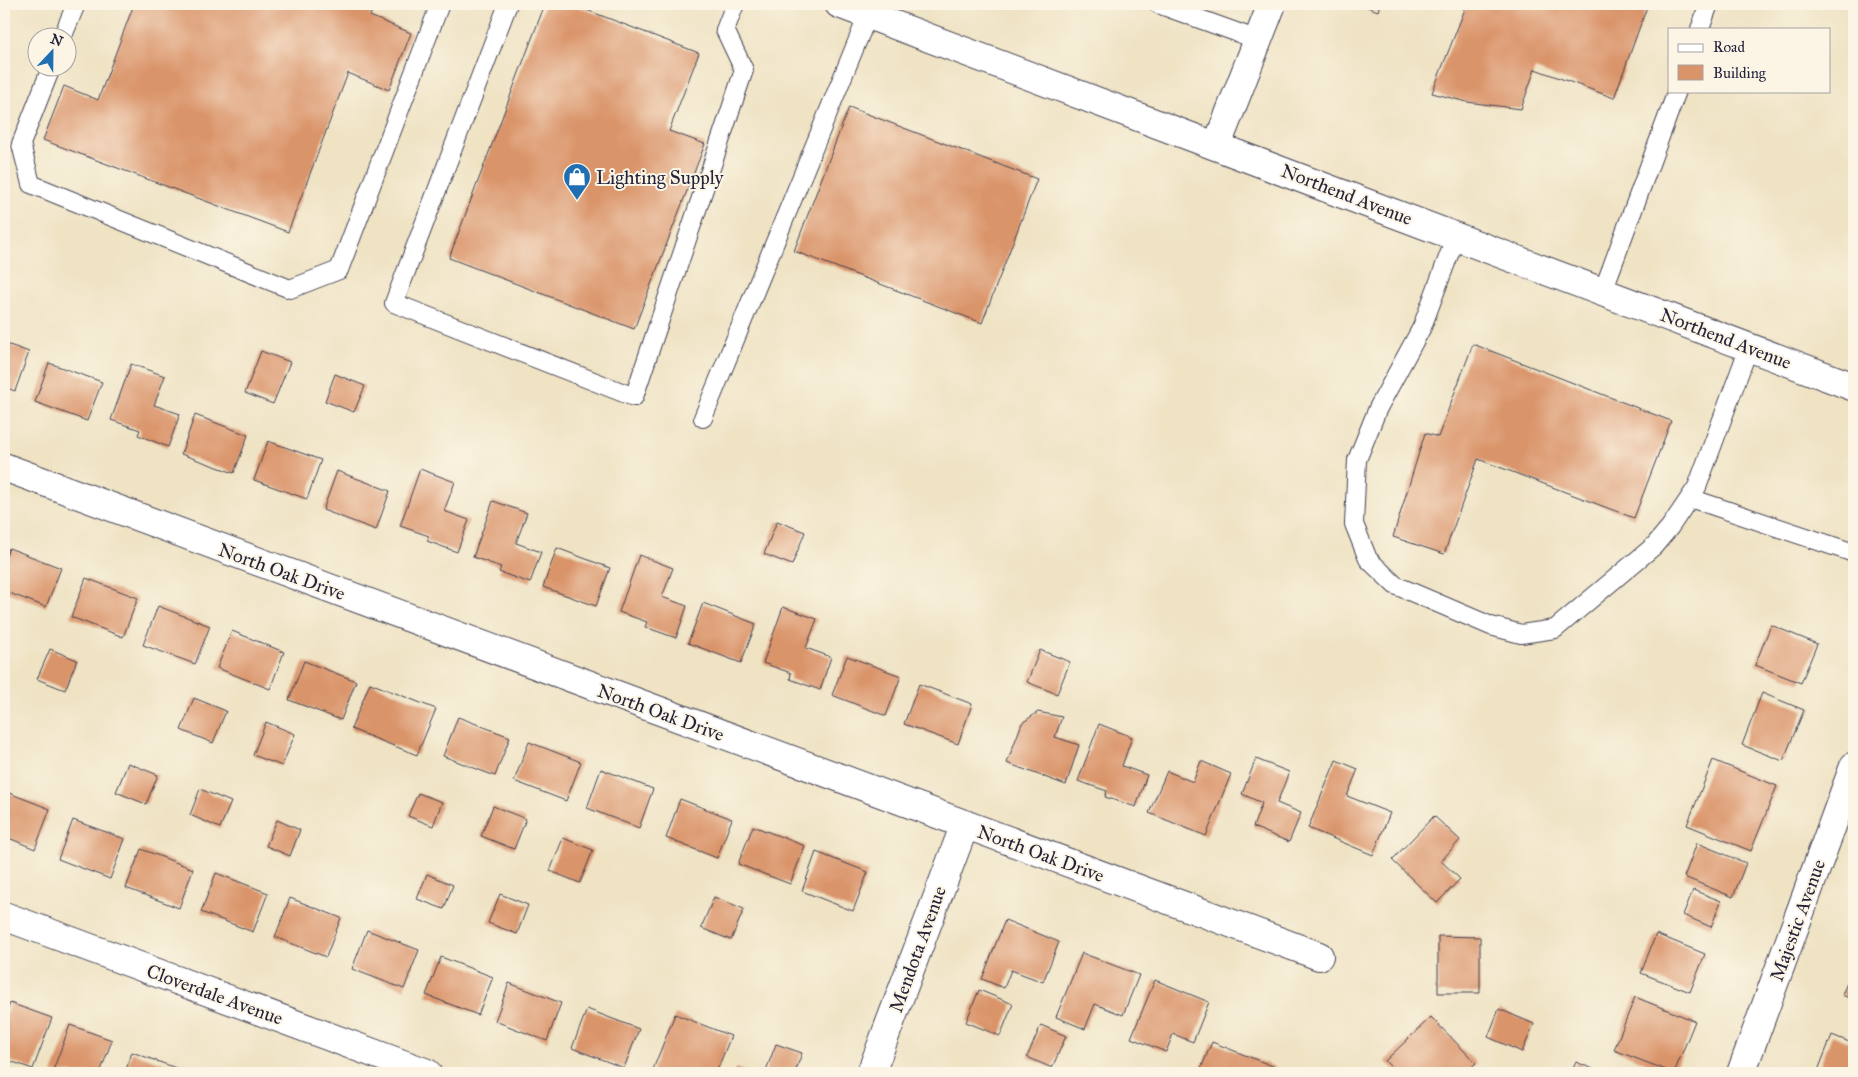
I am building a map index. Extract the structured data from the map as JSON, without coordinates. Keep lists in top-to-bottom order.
{
  "streets": {
    "street": [
      "Northend Avenue",
      "North Oak Drive",
      "Majestic Avenue",
      "Mendota Avenue",
      "Cloverdale Avenue"
    ]
  },
  "crossings": [
    ["North Oak Drive", "Mendota Avenue"]
  ],
  "places": {
    "shop": ["Lighting Supply"]
  },
  "legend": ["Road", "Building"],
  "north": "top"
}
